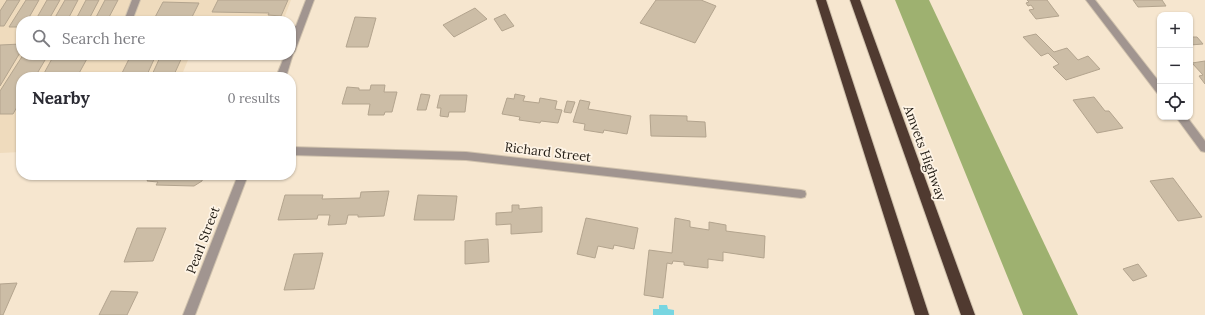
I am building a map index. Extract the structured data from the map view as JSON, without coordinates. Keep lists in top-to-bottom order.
{
  "streets": {
    "highway": ["Amvets Highway"],
    "street": ["Richard Street", "Pearl Street"]
  },
  "page": {
    "map_buttons": ["+", "−"],
    "search": "Search here",
    "heading": ["Nearby", "0 results"]
  }
}
